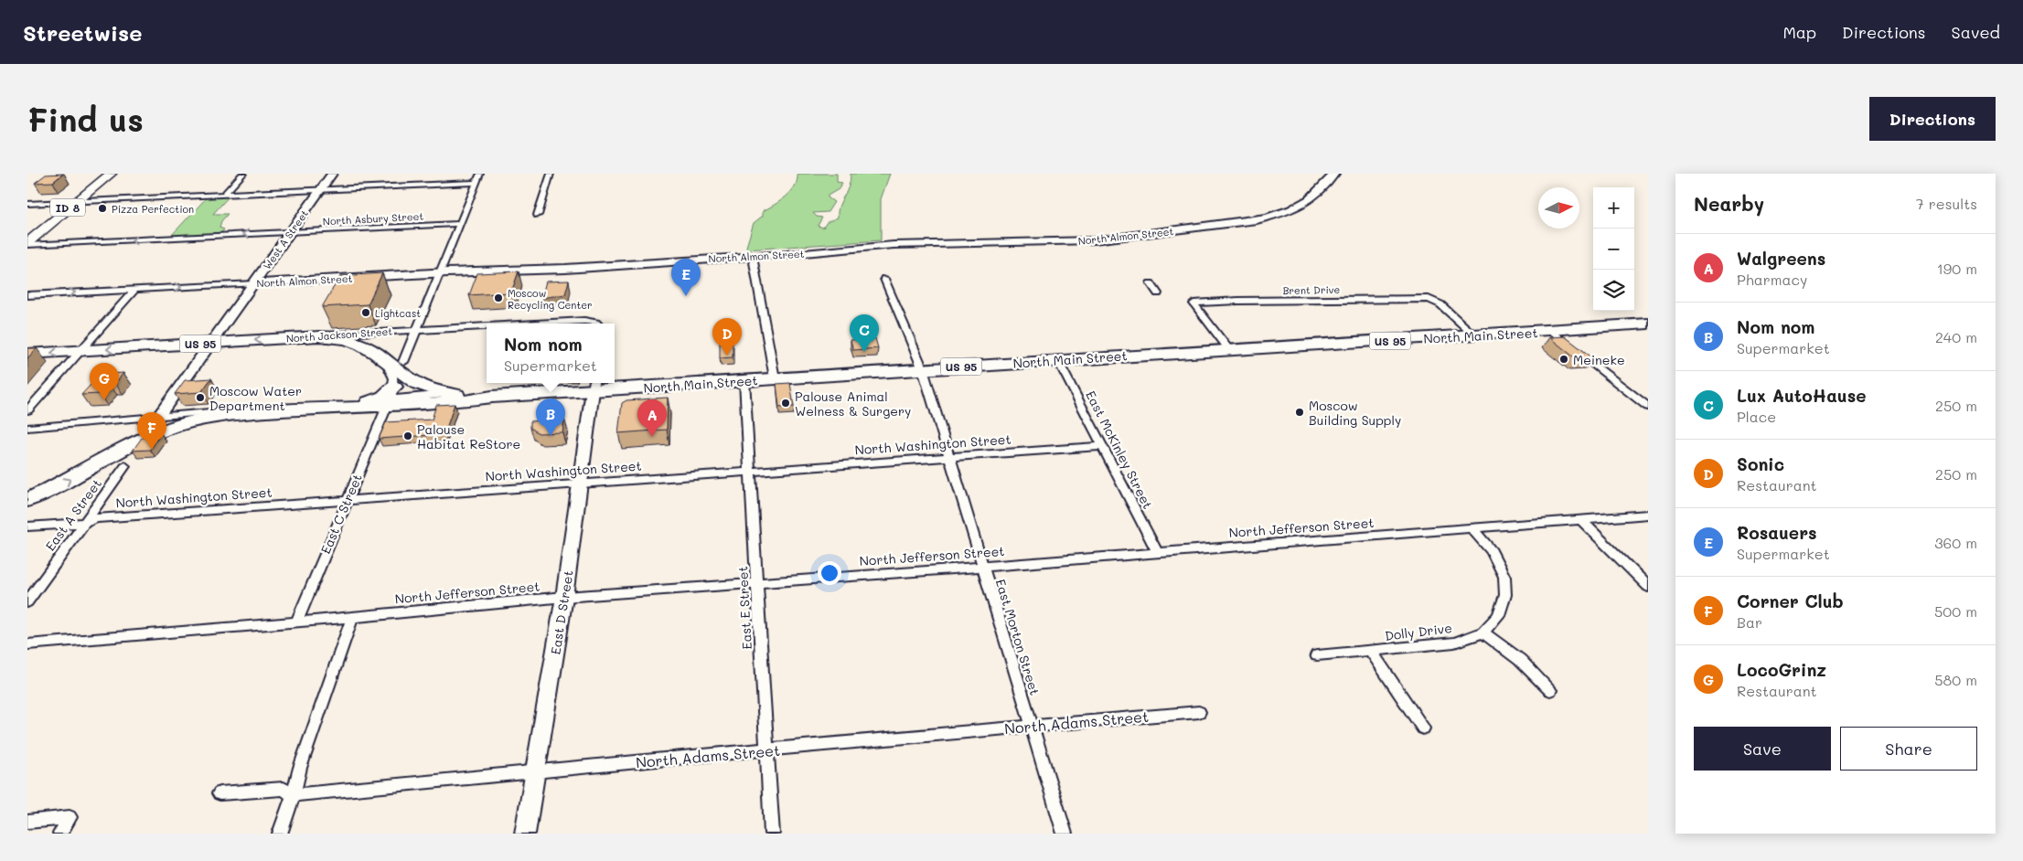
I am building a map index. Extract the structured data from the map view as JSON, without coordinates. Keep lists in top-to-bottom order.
{
  "streets": {
    "highway": ["North Jackson Street", "North Main Street", "US 95"],
    "main road": ["ID 8"],
    "street": [
      "North Asbury Street",
      "North Almon Street",
      "West A Street",
      "Brent Drive",
      "North Washington Street",
      "East McKinley Street",
      "East C Street",
      "East A Street",
      "North Jefferson Street",
      "East E Street",
      "East D Street",
      "Dolly Drive",
      "East Morton Street",
      "North Adams Street"
    ]
  },
  "crossings": [
    ["ID 8", "North Asbury Street"],
    ["North Asbury Street", "West A Street"],
    ["North Almon Street", "West A Street"],
    ["West A Street", "North Jackson Street"],
    ["West A Street", "North Main Street"],
    ["Brent Drive", "North Main Street"],
    ["North Jackson Street", "North Main Street"],
    ["North Jackson Street", "US 95"],
    ["North Main Street", "East McKinley Street"],
    ["North Main Street", "East C Street"],
    ["North Main Street", "East E Street"],
    ["North Main Street", "East D Street"],
    ["North Main Street", "East Morton Street"],
    ["North Washington Street", "East McKinley Street"],
    ["North Washington Street", "East C Street"],
    ["North Washington Street", "East A Street"],
    ["North Washington Street", "East E Street"],
    ["North Washington Street", "East D Street"],
    ["North Washington Street", "East Morton Street"],
    ["East McKinley Street", "North Jefferson Street"],
    ["East C Street", "North Jefferson Street"],
    ["North Jefferson Street", "East E Street"],
    ["North Jefferson Street", "East D Street"],
    ["North Jefferson Street", "Dolly Drive"],
    ["North Jefferson Street", "East Morton Street"],
    ["East E Street", "North Adams Street"],
    ["East D Street", "North Adams Street"],
    ["East Morton Street", "North Adams Street"]
  ],
  "places": [
    "Pizza Perfection",
    "Moscow Recycling Center",
    "Lightcast",
    "Meineke",
    "Moscow Water Department",
    "Palouse Animal Welness & Surgery",
    "Moscow Building Supply",
    "Palouse Habitat ReStore"
  ],
  "north": "right",
  "page": {
    "header": "Streetwise",
    "nav": ["Map", "Directions", "Saved"],
    "buttons": [
      "Directions",
      ["Save", "Share"]
    ],
    "title": "Find us",
    "heading": ["Nearby", "7 results"],
    "map_buttons": ["+", "−"],
    "list": [
      {
        "mark": "A",
        "name": "Walgreens",
        "note": "Pharmacy",
        "value": "190 m"
      },
      {
        "mark": "B",
        "name": "Nom nom",
        "note": "Supermarket",
        "value": "240 m"
      },
      {
        "mark": "C",
        "name": "Lux AutoHause",
        "note": "Place",
        "value": "250 m"
      },
      {
        "mark": "D",
        "name": "Sonic",
        "note": "Restaurant",
        "value": "250 m"
      },
      {
        "mark": "E",
        "name": "Rosauers",
        "note": "Supermarket",
        "value": "360 m"
      },
      {
        "mark": "F",
        "name": "Corner Club",
        "note": "Bar",
        "value": "500 m"
      },
      {
        "mark": "G",
        "name": "LocoGrinz",
        "note": "Restaurant",
        "value": "580 m"
      }
    ],
    "pins": [
      "E",
      "C",
      "D",
      "G",
      "B",
      "A",
      "F"
    ],
    "popup": ["Nom nom", "Supermarket"]
  }
}
